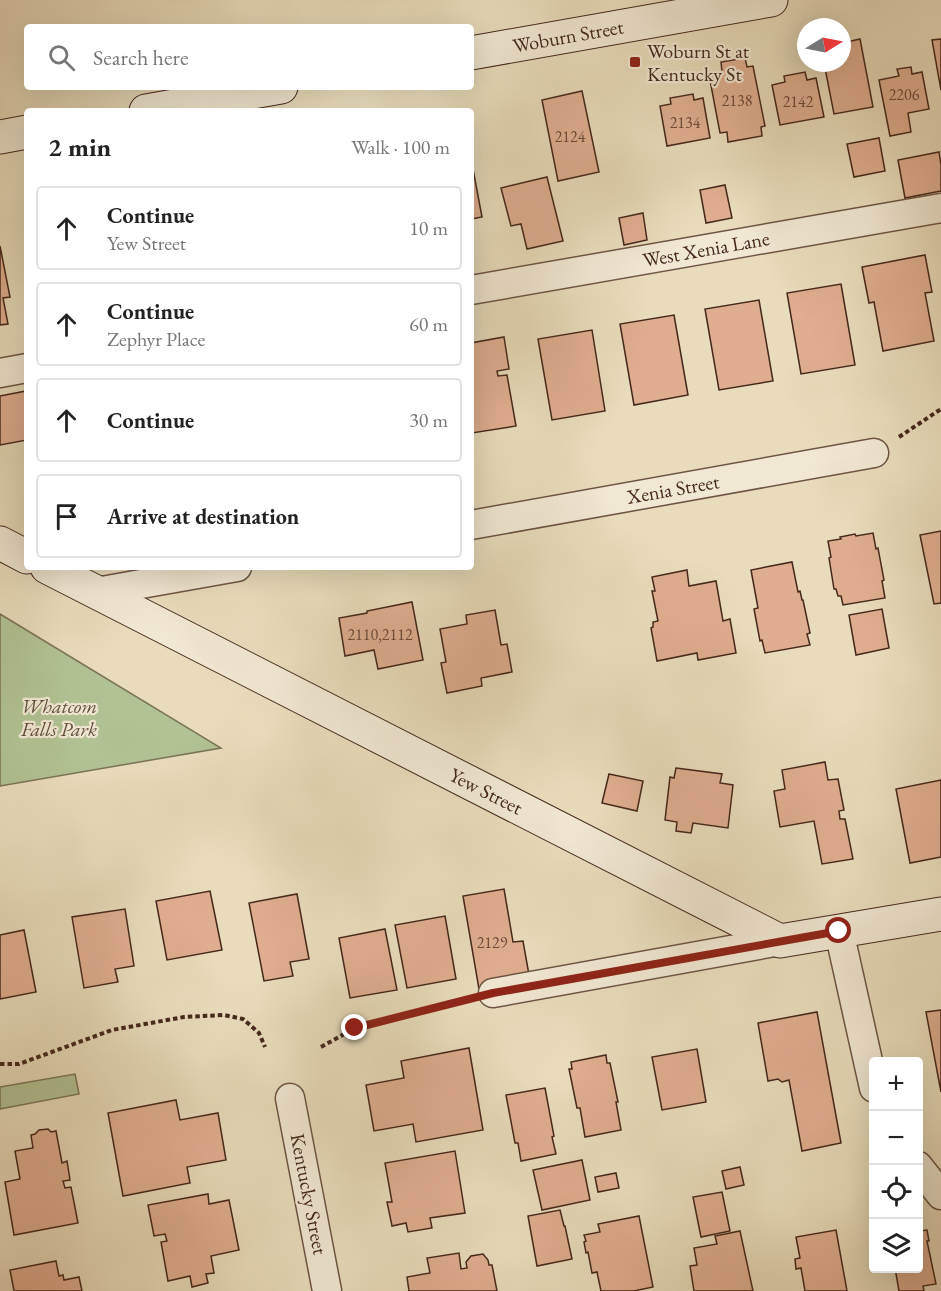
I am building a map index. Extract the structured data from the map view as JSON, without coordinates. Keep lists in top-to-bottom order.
{
  "streets": {
    "street": [
      "Woburn Street",
      "West Xenia Lane",
      "Xenia Street",
      "Yew Street",
      "Kentucky Street"
    ]
  },
  "parks": ["Whatcom Falls Park"],
  "places": {
    "transit": ["Woburn St at Kentucky St"]
  },
  "house_numbers": [
    "2206",
    "2138",
    "2142",
    "2134",
    "2124",
    "2110,2112",
    "2129"
  ],
  "north": "right",
  "page": {
    "search": "Search here",
    "heading": ["2 min", "Walk · 100 m"],
    "list": [
      ["Continue", "Yew Street", "10 m"],
      ["Continue", "Zephyr Place", "60 m"],
      ["Continue", "30 m"],
      "Arrive at destination"
    ],
    "map_buttons": ["+", "−"]
  }
}
